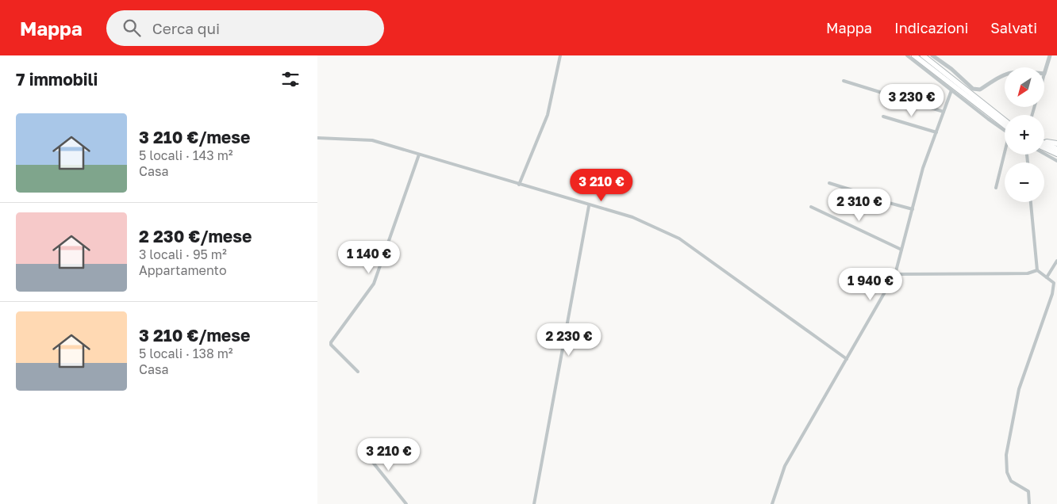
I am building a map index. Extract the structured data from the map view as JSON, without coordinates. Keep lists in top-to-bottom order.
{
  "north": "bottom left",
  "page": {
    "header": "Mappa",
    "search": "Cerca qui",
    "nav": ["Mappa", "Indicazioni", "Salvati"],
    "heading": "7 immobili",
    "map_buttons": ["+", "−"],
    "price": [
      "3 230 €",
      "3 210 €",
      "2 310 €",
      "1 140 €",
      "1 940 €",
      "2 230 €",
      "3 210 €"
    ],
    "list": [
      {
        "name": "3 210 €/mese",
        "note": "5 locali · 143 m² · Casa"
      },
      {
        "name": "2 230 €/mese",
        "note": "3 locali · 95 m² · Appartamento"
      },
      {
        "name": "3 210 €/mese",
        "note": "5 locali · 138 m² · Casa"
      }
    ]
  }
}
